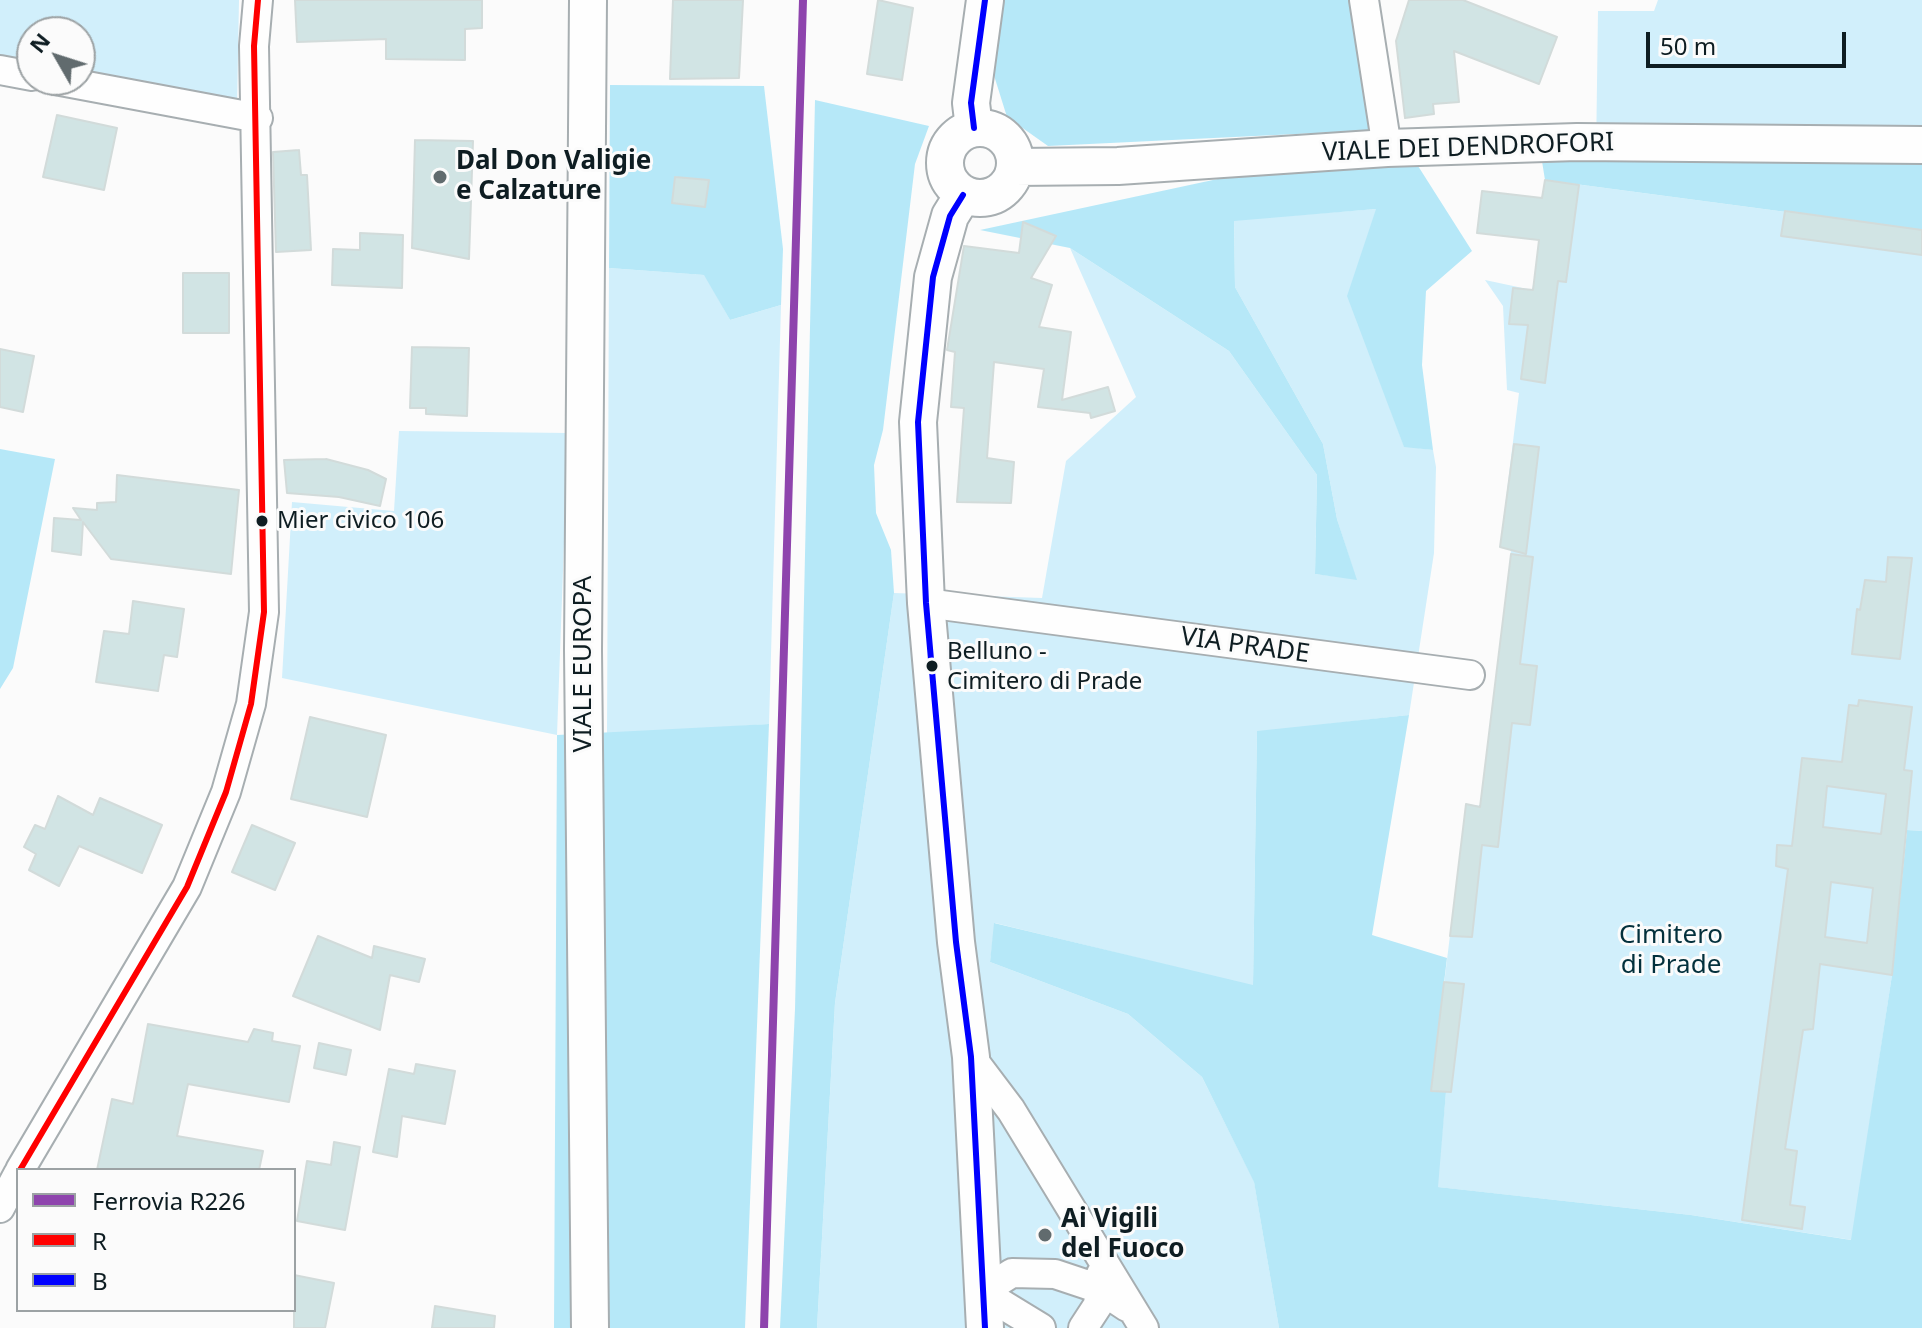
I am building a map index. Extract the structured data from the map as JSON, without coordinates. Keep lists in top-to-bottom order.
{
  "streets": {
    "main road": ["VIALE DEI DENDROFORI", "VIALE EUROPA"],
    "street": ["VIA PRADE"]
  },
  "parks": ["Cimitero di Prade"],
  "places": [
    "Dal Don Valigie e Calzature",
    "Mier civico 106",
    "Belluno - Cimitero di Prade",
    "Ai Vigili del Fuoco"
  ],
  "lines": ["rail line R226", "transit line R", "transit line B"],
  "legend": ["Ferrovia R226", "R", "B"],
  "scale_bar": "50 m",
  "north": "top left"
}
